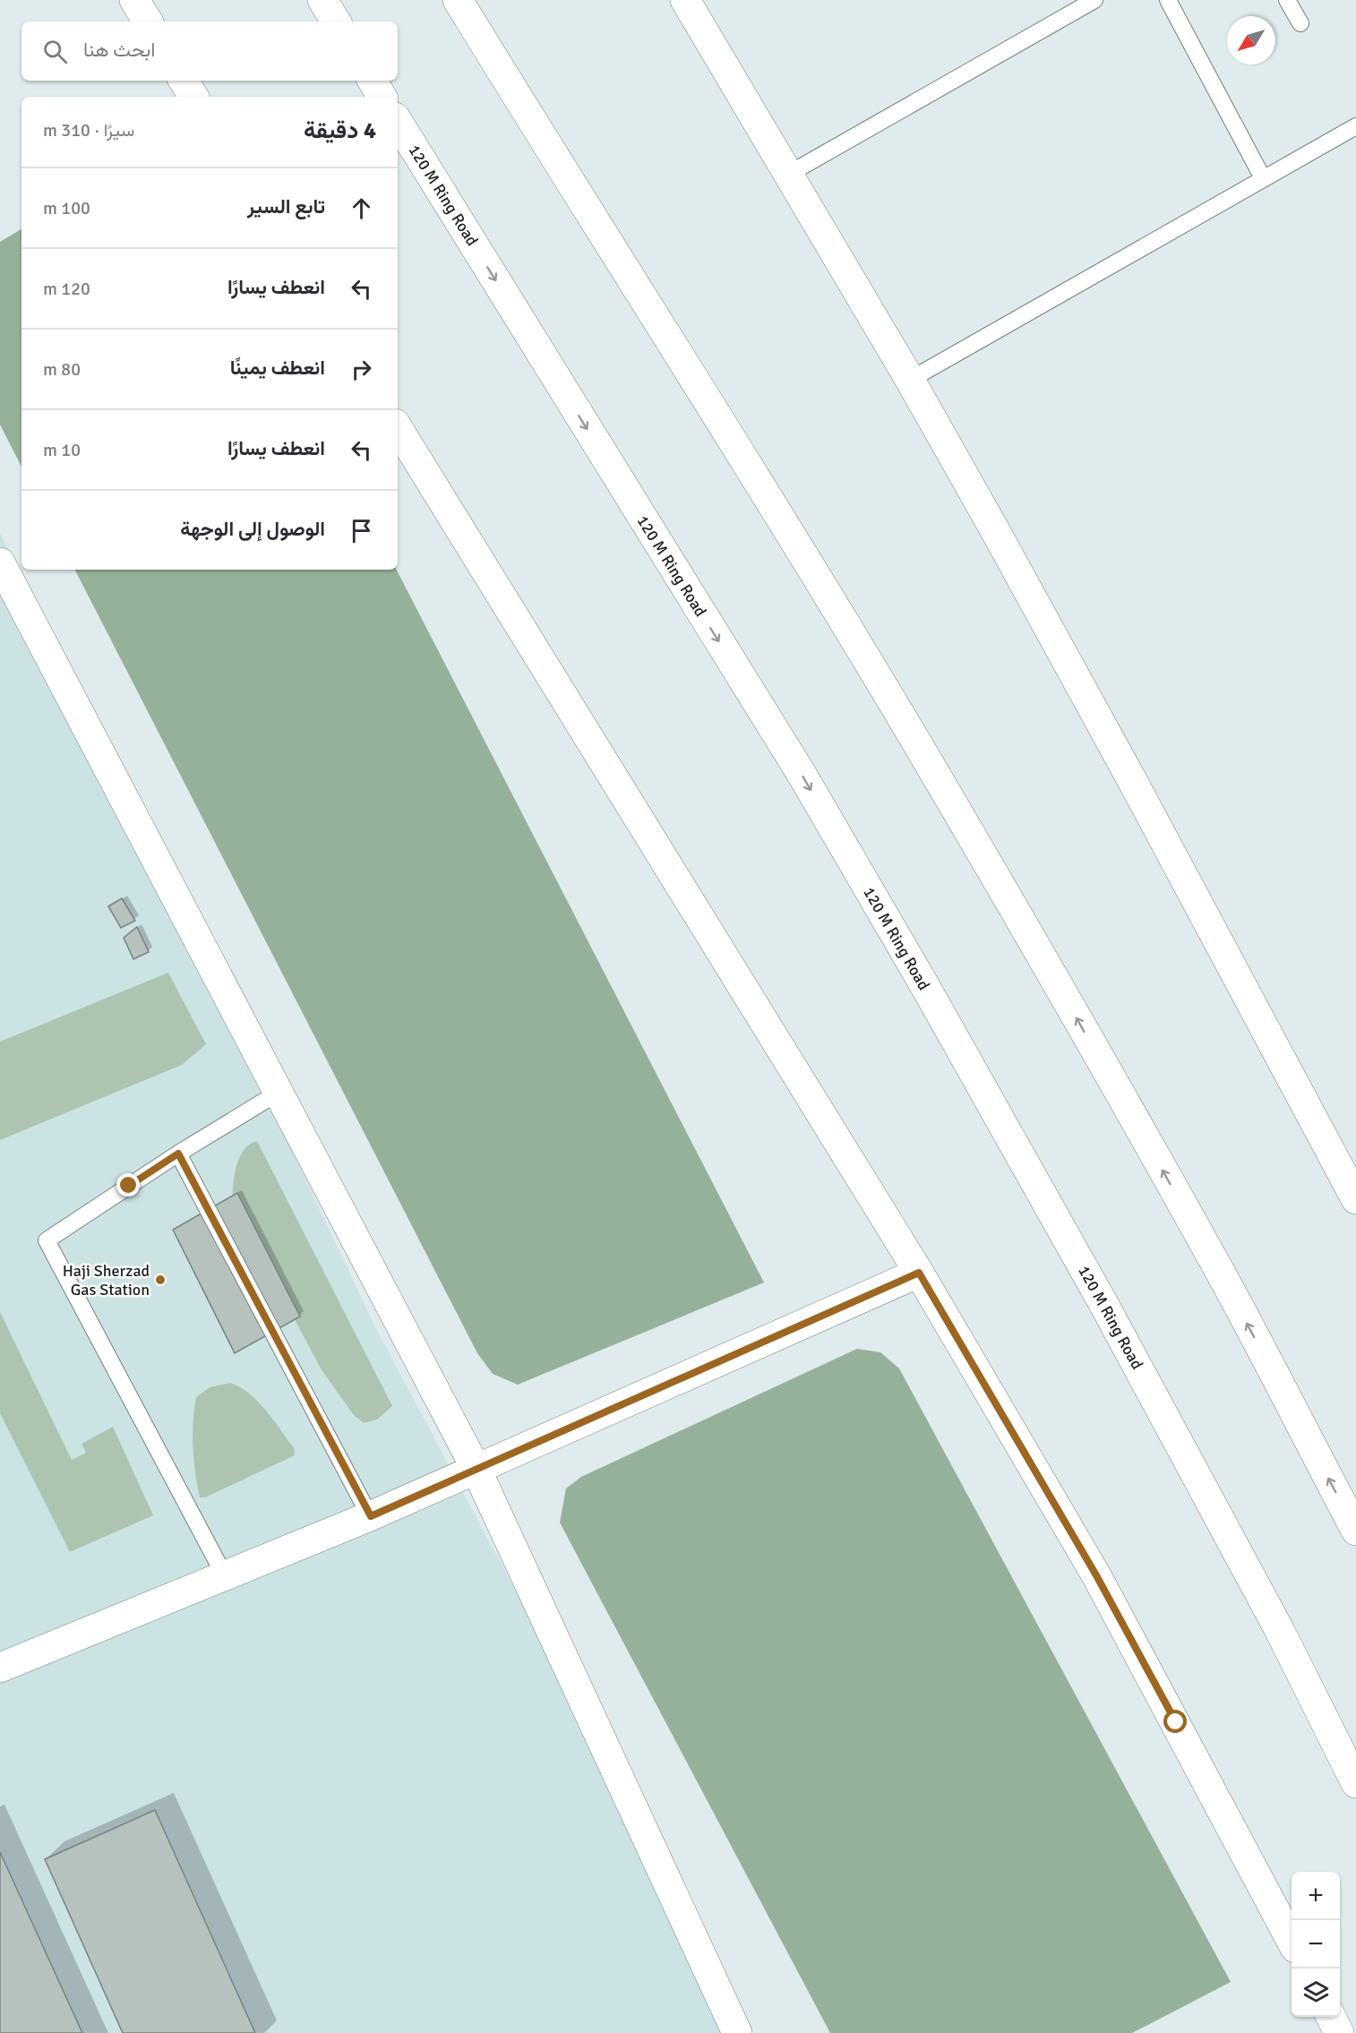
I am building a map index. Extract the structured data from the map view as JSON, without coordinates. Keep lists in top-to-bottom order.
{
  "streets": {
    "main road": ["120 M Ring Road"]
  },
  "places": ["Haji Sherzad Gas Station"],
  "north": "bottom left",
  "page": {
    "search": "ابحث هنا",
    "heading": ["4 دقيقة", "سيرًا · 310 m"],
    "list": [
      ["تابع السير", "100 m"],
      ["انعطف يسارًا", "120 m"],
      ["انعطف يمينًا", "80 m"],
      ["انعطف يسارًا", "10 m"],
      "الوصول إلى الوجهة"
    ],
    "map_buttons": ["+", "−"]
  }
}
